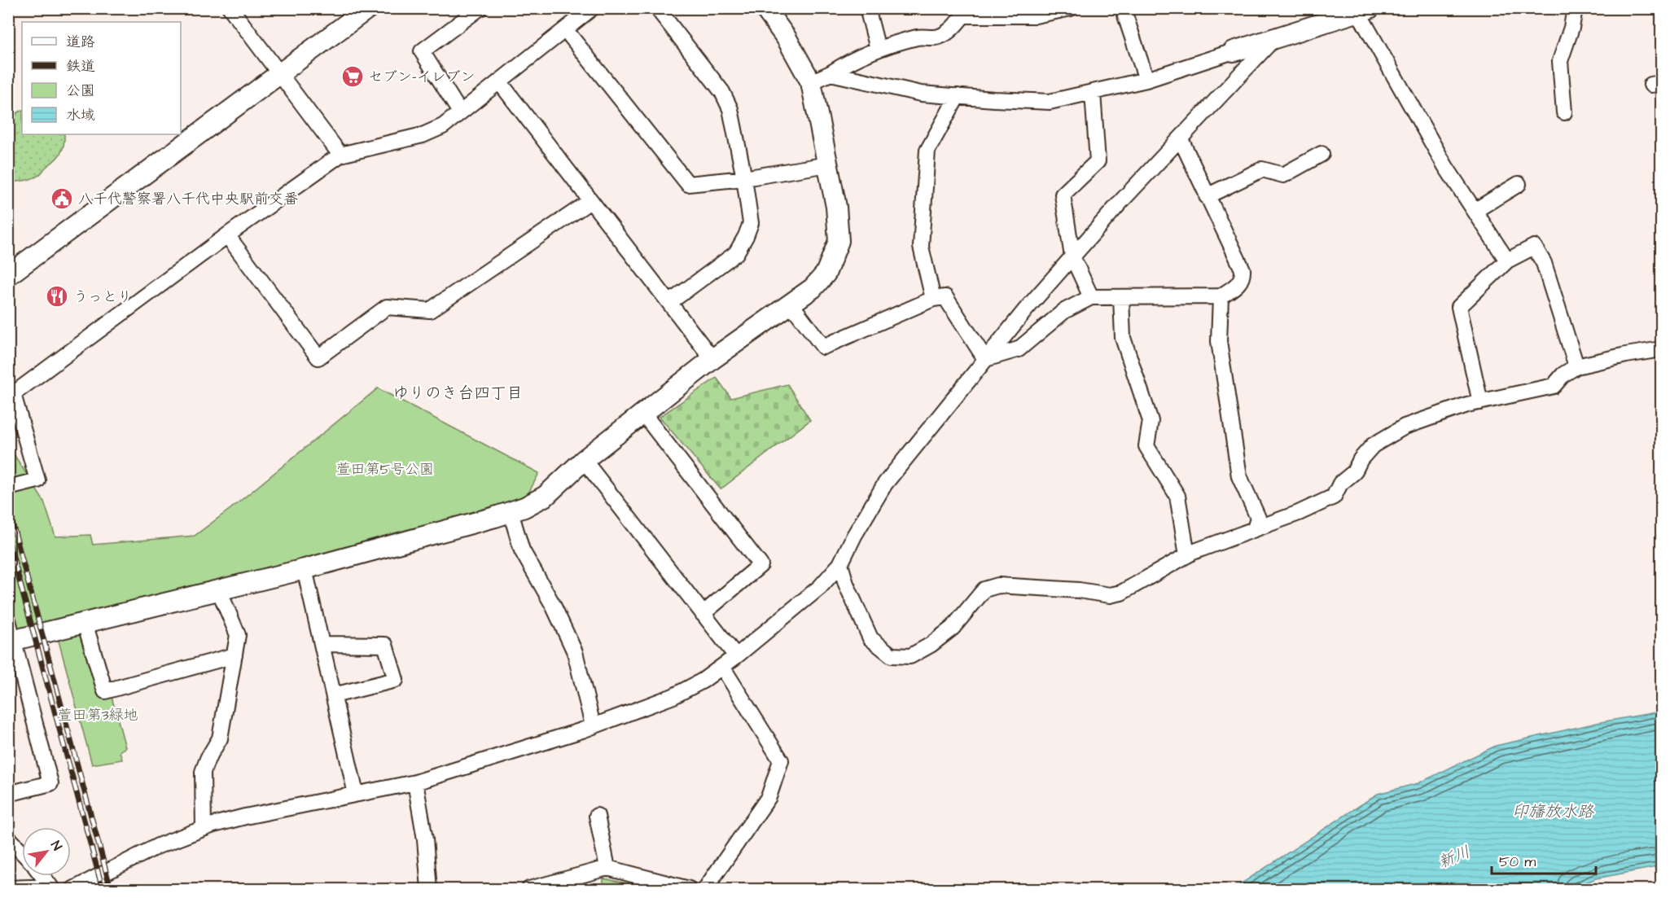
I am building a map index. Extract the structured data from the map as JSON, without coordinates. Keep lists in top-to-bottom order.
{
  "districts": ["ゆりのき台四丁目"],
  "water": ["印旛放水路", "新川"],
  "parks": ["萱田第5号公園", "萱田第3緑地"],
  "places": {
    "supermarket": ["セブン-イレブン"],
    "public building": ["八千代警察署八千代中央駅前交番"],
    "restaurant": ["うっとり"]
  },
  "legend": [
    "道路",
    "鉄道",
    "公園",
    "水域"
  ],
  "scale_bar": "50 m",
  "north": "top right"
}
